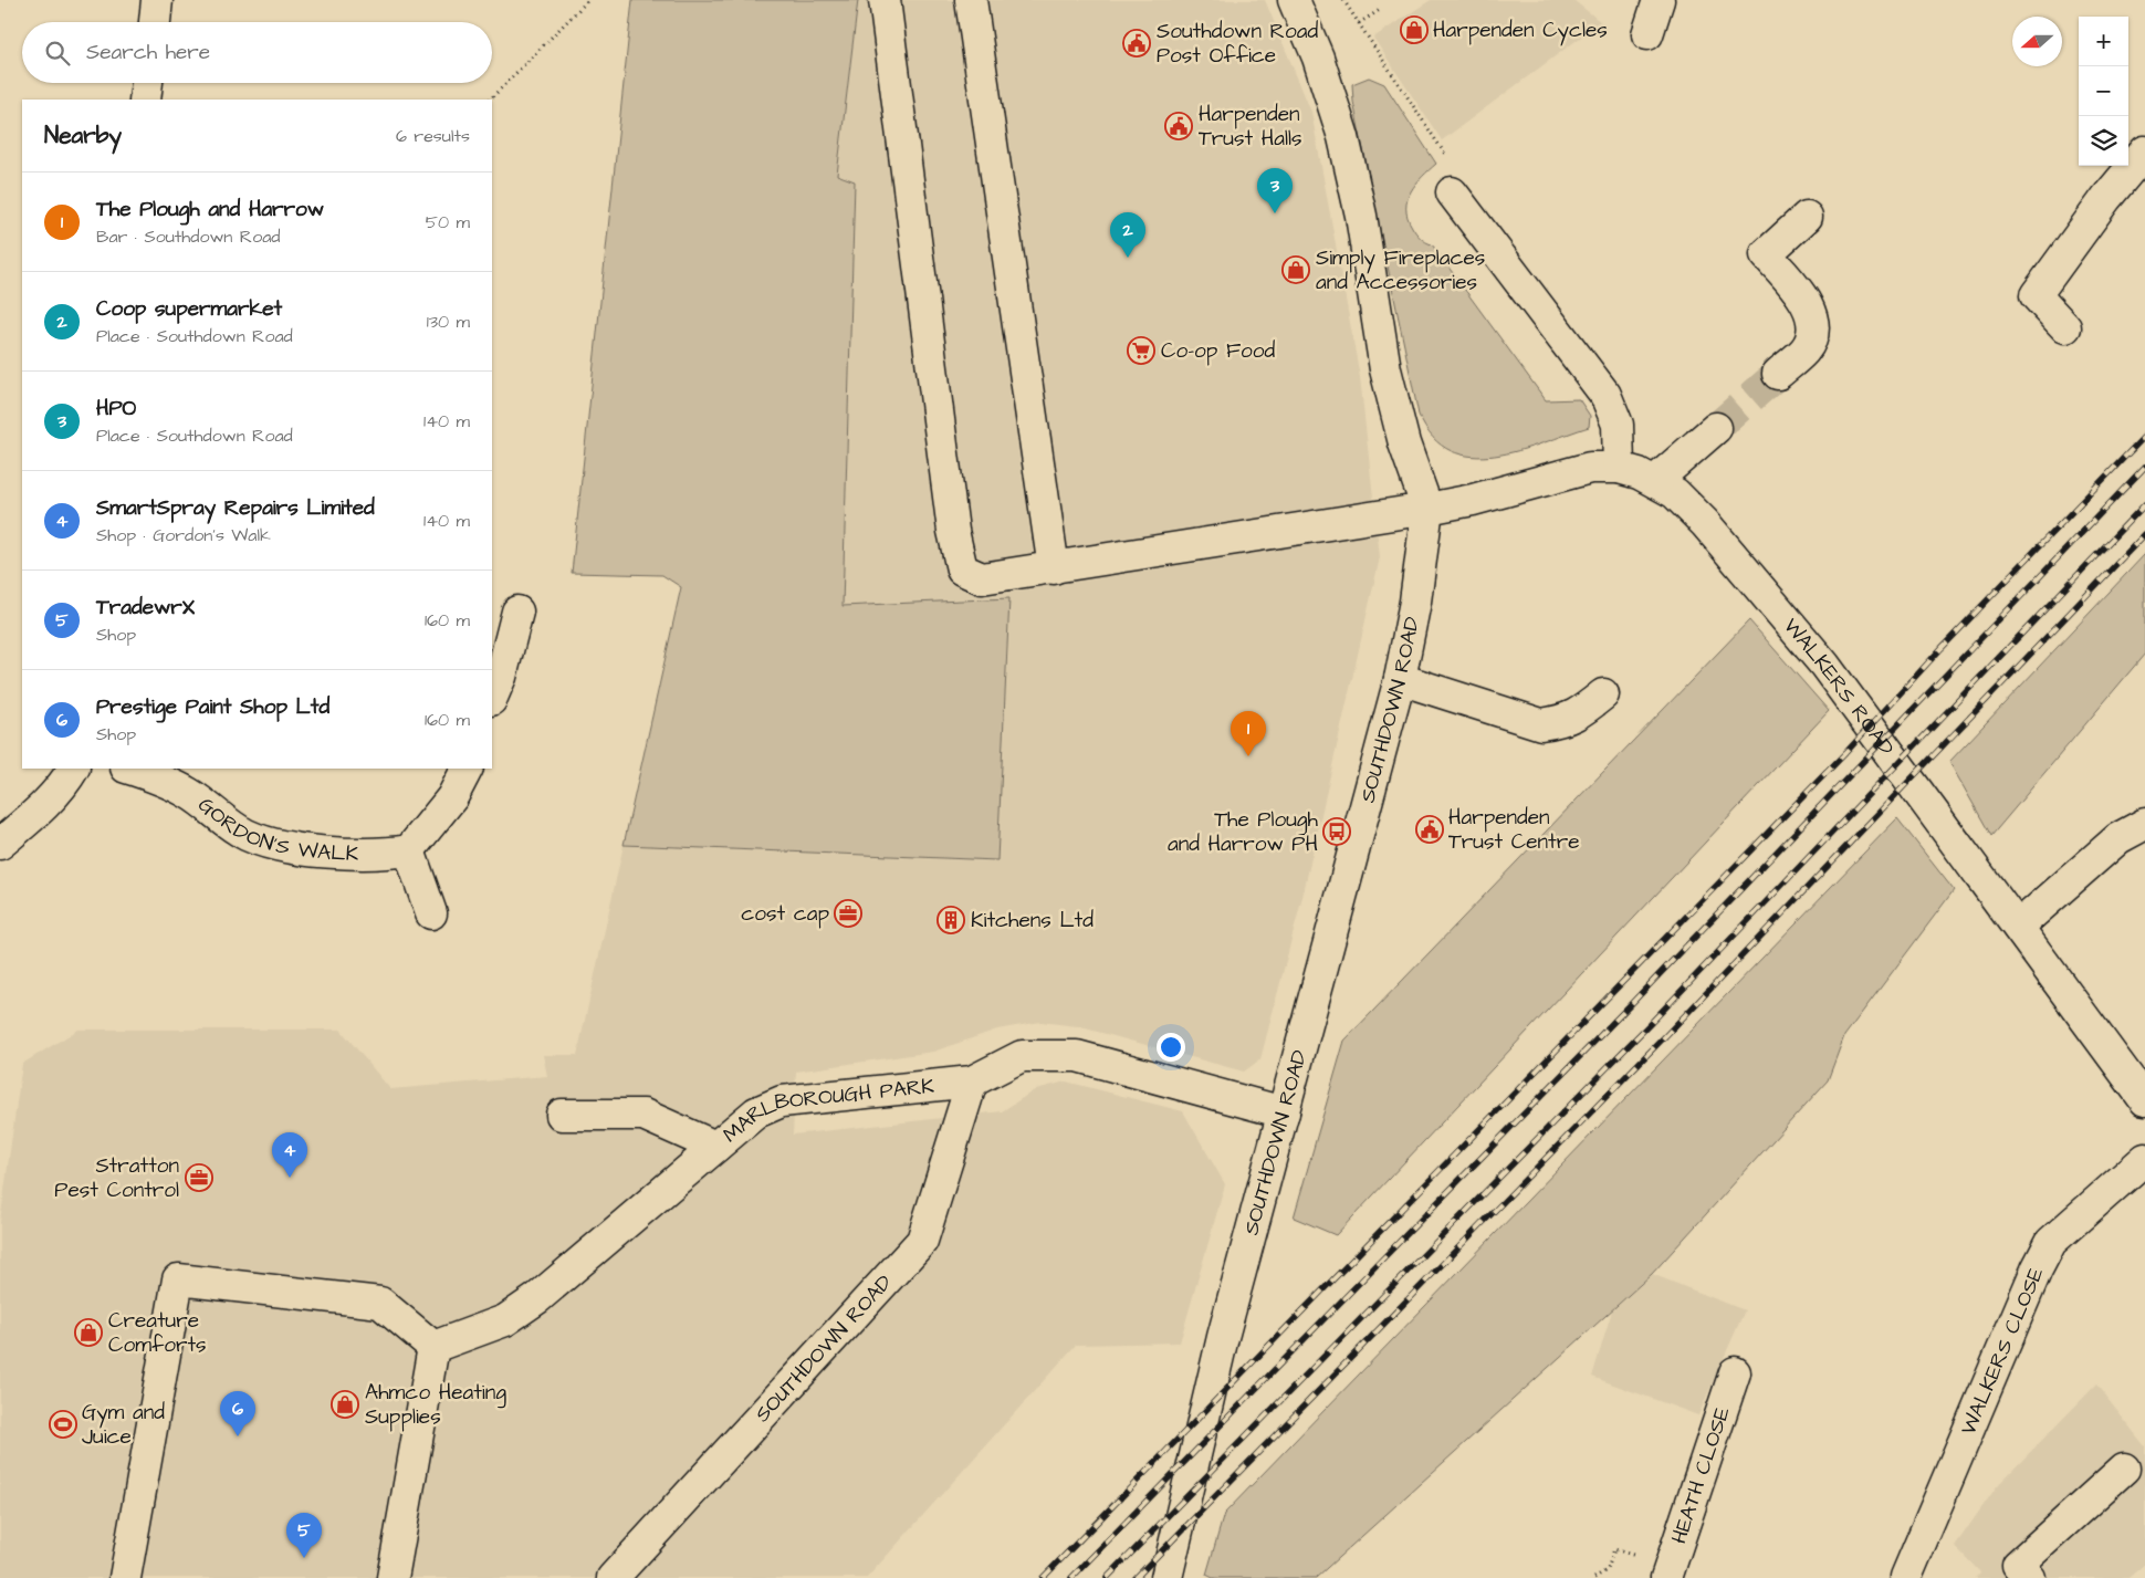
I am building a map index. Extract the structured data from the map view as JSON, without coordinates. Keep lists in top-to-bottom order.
{
  "streets": {
    "street": [
      "WALKERS ROAD",
      "SOUTHDOWN ROAD",
      "GORDON'S WALK",
      "MARLBOROUGH PARK",
      "WALKERS CLOSE",
      "HEATH CLOSE"
    ]
  },
  "crossings": [
    ["WALKERS ROAD", "SOUTHDOWN ROAD"],
    ["SOUTHDOWN ROAD", "MARLBOROUGH PARK"]
  ],
  "places": {
    "shop": [
      "Harpenden Cycles",
      "Simply Fireplaces and Accessories",
      "Creature Comforts",
      "Ahmco Heating Supplies"
    ],
    "public building": ["Southdown Road Post Office", "Harpenden Trust Halls", "Harpenden Trust Centre"],
    "supermarket": ["Co-op Food"],
    "bus stop": ["The Plough and Harrow PH"],
    "office": ["cost cap", "Stratton Pest Control"],
    "building": ["Kitchens Ltd"],
    "sports": ["Gym and Juice"]
  },
  "north": "left",
  "page": {
    "map_buttons": ["+", "−"],
    "search": "Search here",
    "heading": ["Nearby", "6 results"],
    "pins": [
      "3",
      "2",
      "1",
      "4",
      "6",
      "5"
    ],
    "list": [
      {
        "mark": "1",
        "name": "The Plough and Harrow",
        "note": "Bar · Southdown Road",
        "value": "50 m"
      },
      {
        "mark": "2",
        "name": "Coop supermarket",
        "note": "Place · Southdown Road",
        "value": "130 m"
      },
      {
        "mark": "3",
        "name": "HPO",
        "note": "Place · Southdown Road",
        "value": "140 m"
      },
      {
        "mark": "4",
        "name": "SmartSpray Repairs Limited",
        "note": "Shop · Gordon's Walk",
        "value": "140 m"
      },
      {
        "mark": "5",
        "name": "TradewrX",
        "note": "Shop",
        "value": "160 m"
      },
      {
        "mark": "6",
        "name": "Prestige Paint Shop Ltd",
        "note": "Shop",
        "value": "160 m"
      }
    ]
  }
}
